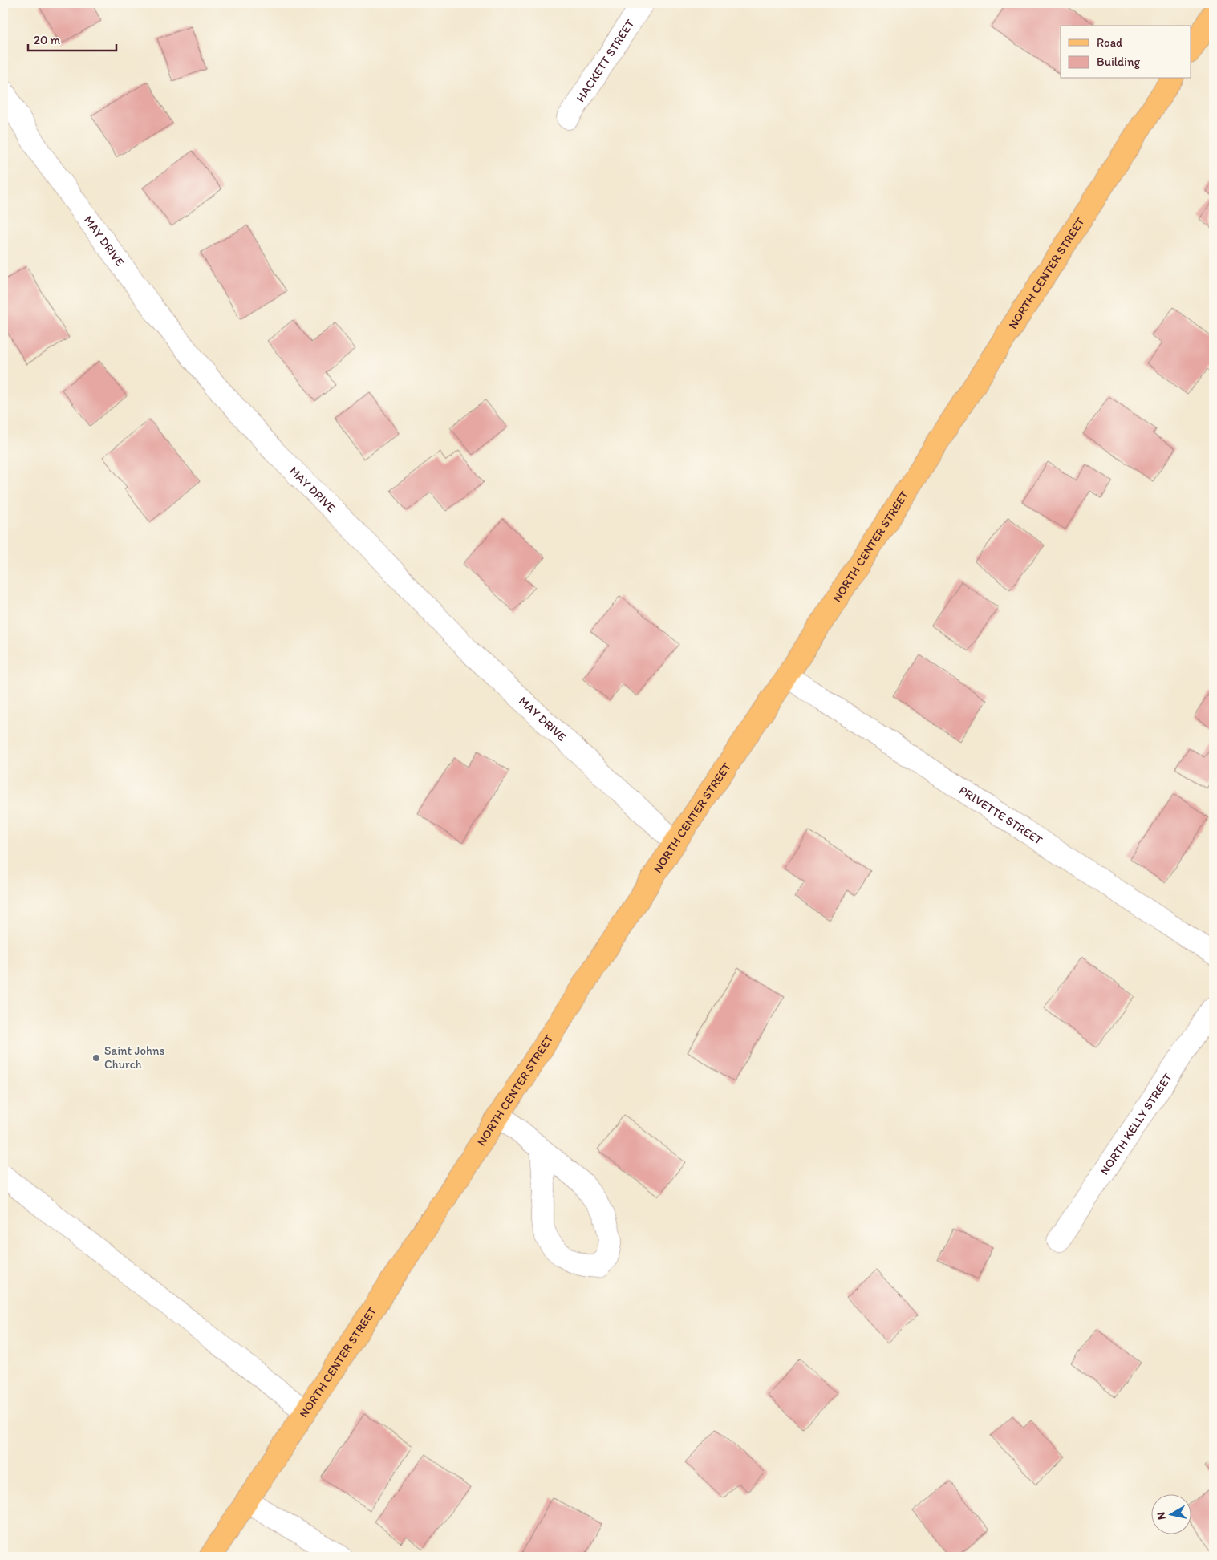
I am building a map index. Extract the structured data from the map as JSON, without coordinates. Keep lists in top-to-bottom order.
{
  "streets": {
    "main road": ["NORTH CENTER STREET"],
    "street": [
      "HACKETT STREET",
      "MAY DRIVE",
      "PRIVETTE STREET",
      "NORTH KELLY STREET"
    ]
  },
  "crossings": [
    ["MAY DRIVE", "NORTH CENTER STREET"],
    ["NORTH CENTER STREET", "PRIVETTE STREET"]
  ],
  "places": ["Saint Johns Church"],
  "legend": ["Road", "Building"],
  "scale_bar": "20 m",
  "north": "left"
}
